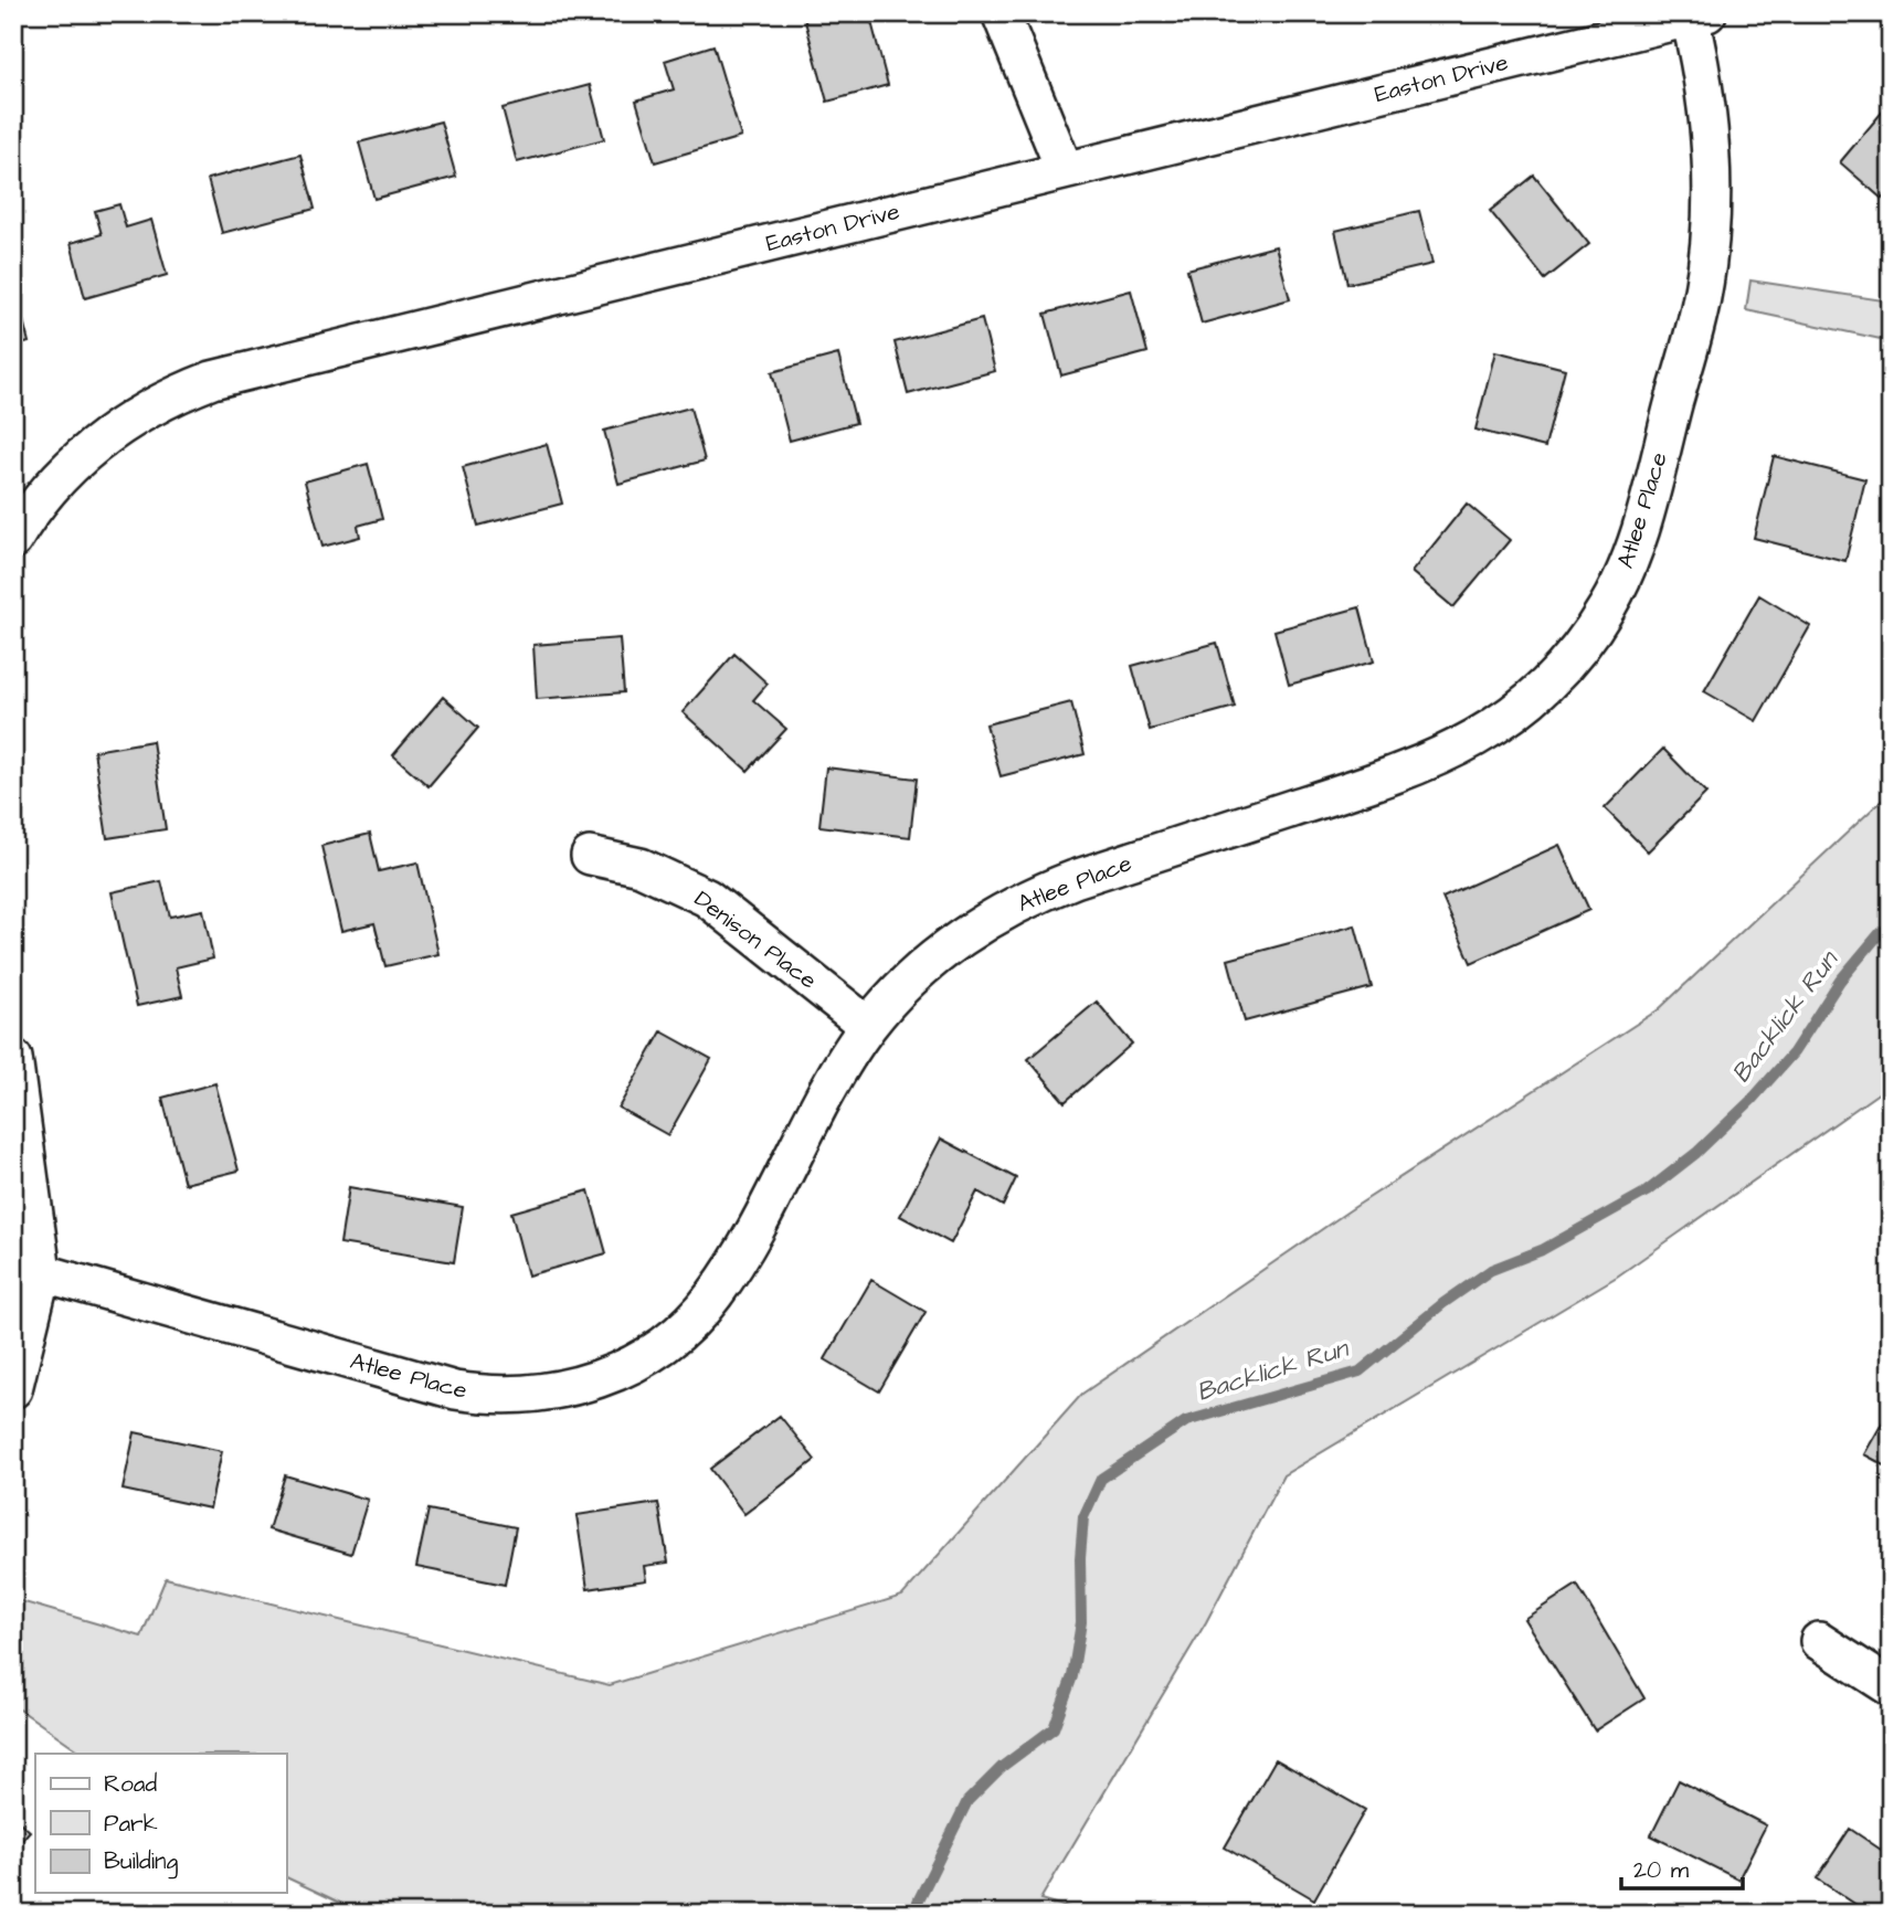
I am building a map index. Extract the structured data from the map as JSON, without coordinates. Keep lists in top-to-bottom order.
{
  "streets": {
    "street": ["Easton Drive", "Atlee Place", "Denison Place"]
  },
  "crossings": [
    ["Easton Drive", "Atlee Place"],
    ["Atlee Place", "Denison Place"]
  ],
  "water": ["Backlick Run"],
  "legend": ["Road", "Park", "Building"],
  "scale_bar": "20 m"
}
